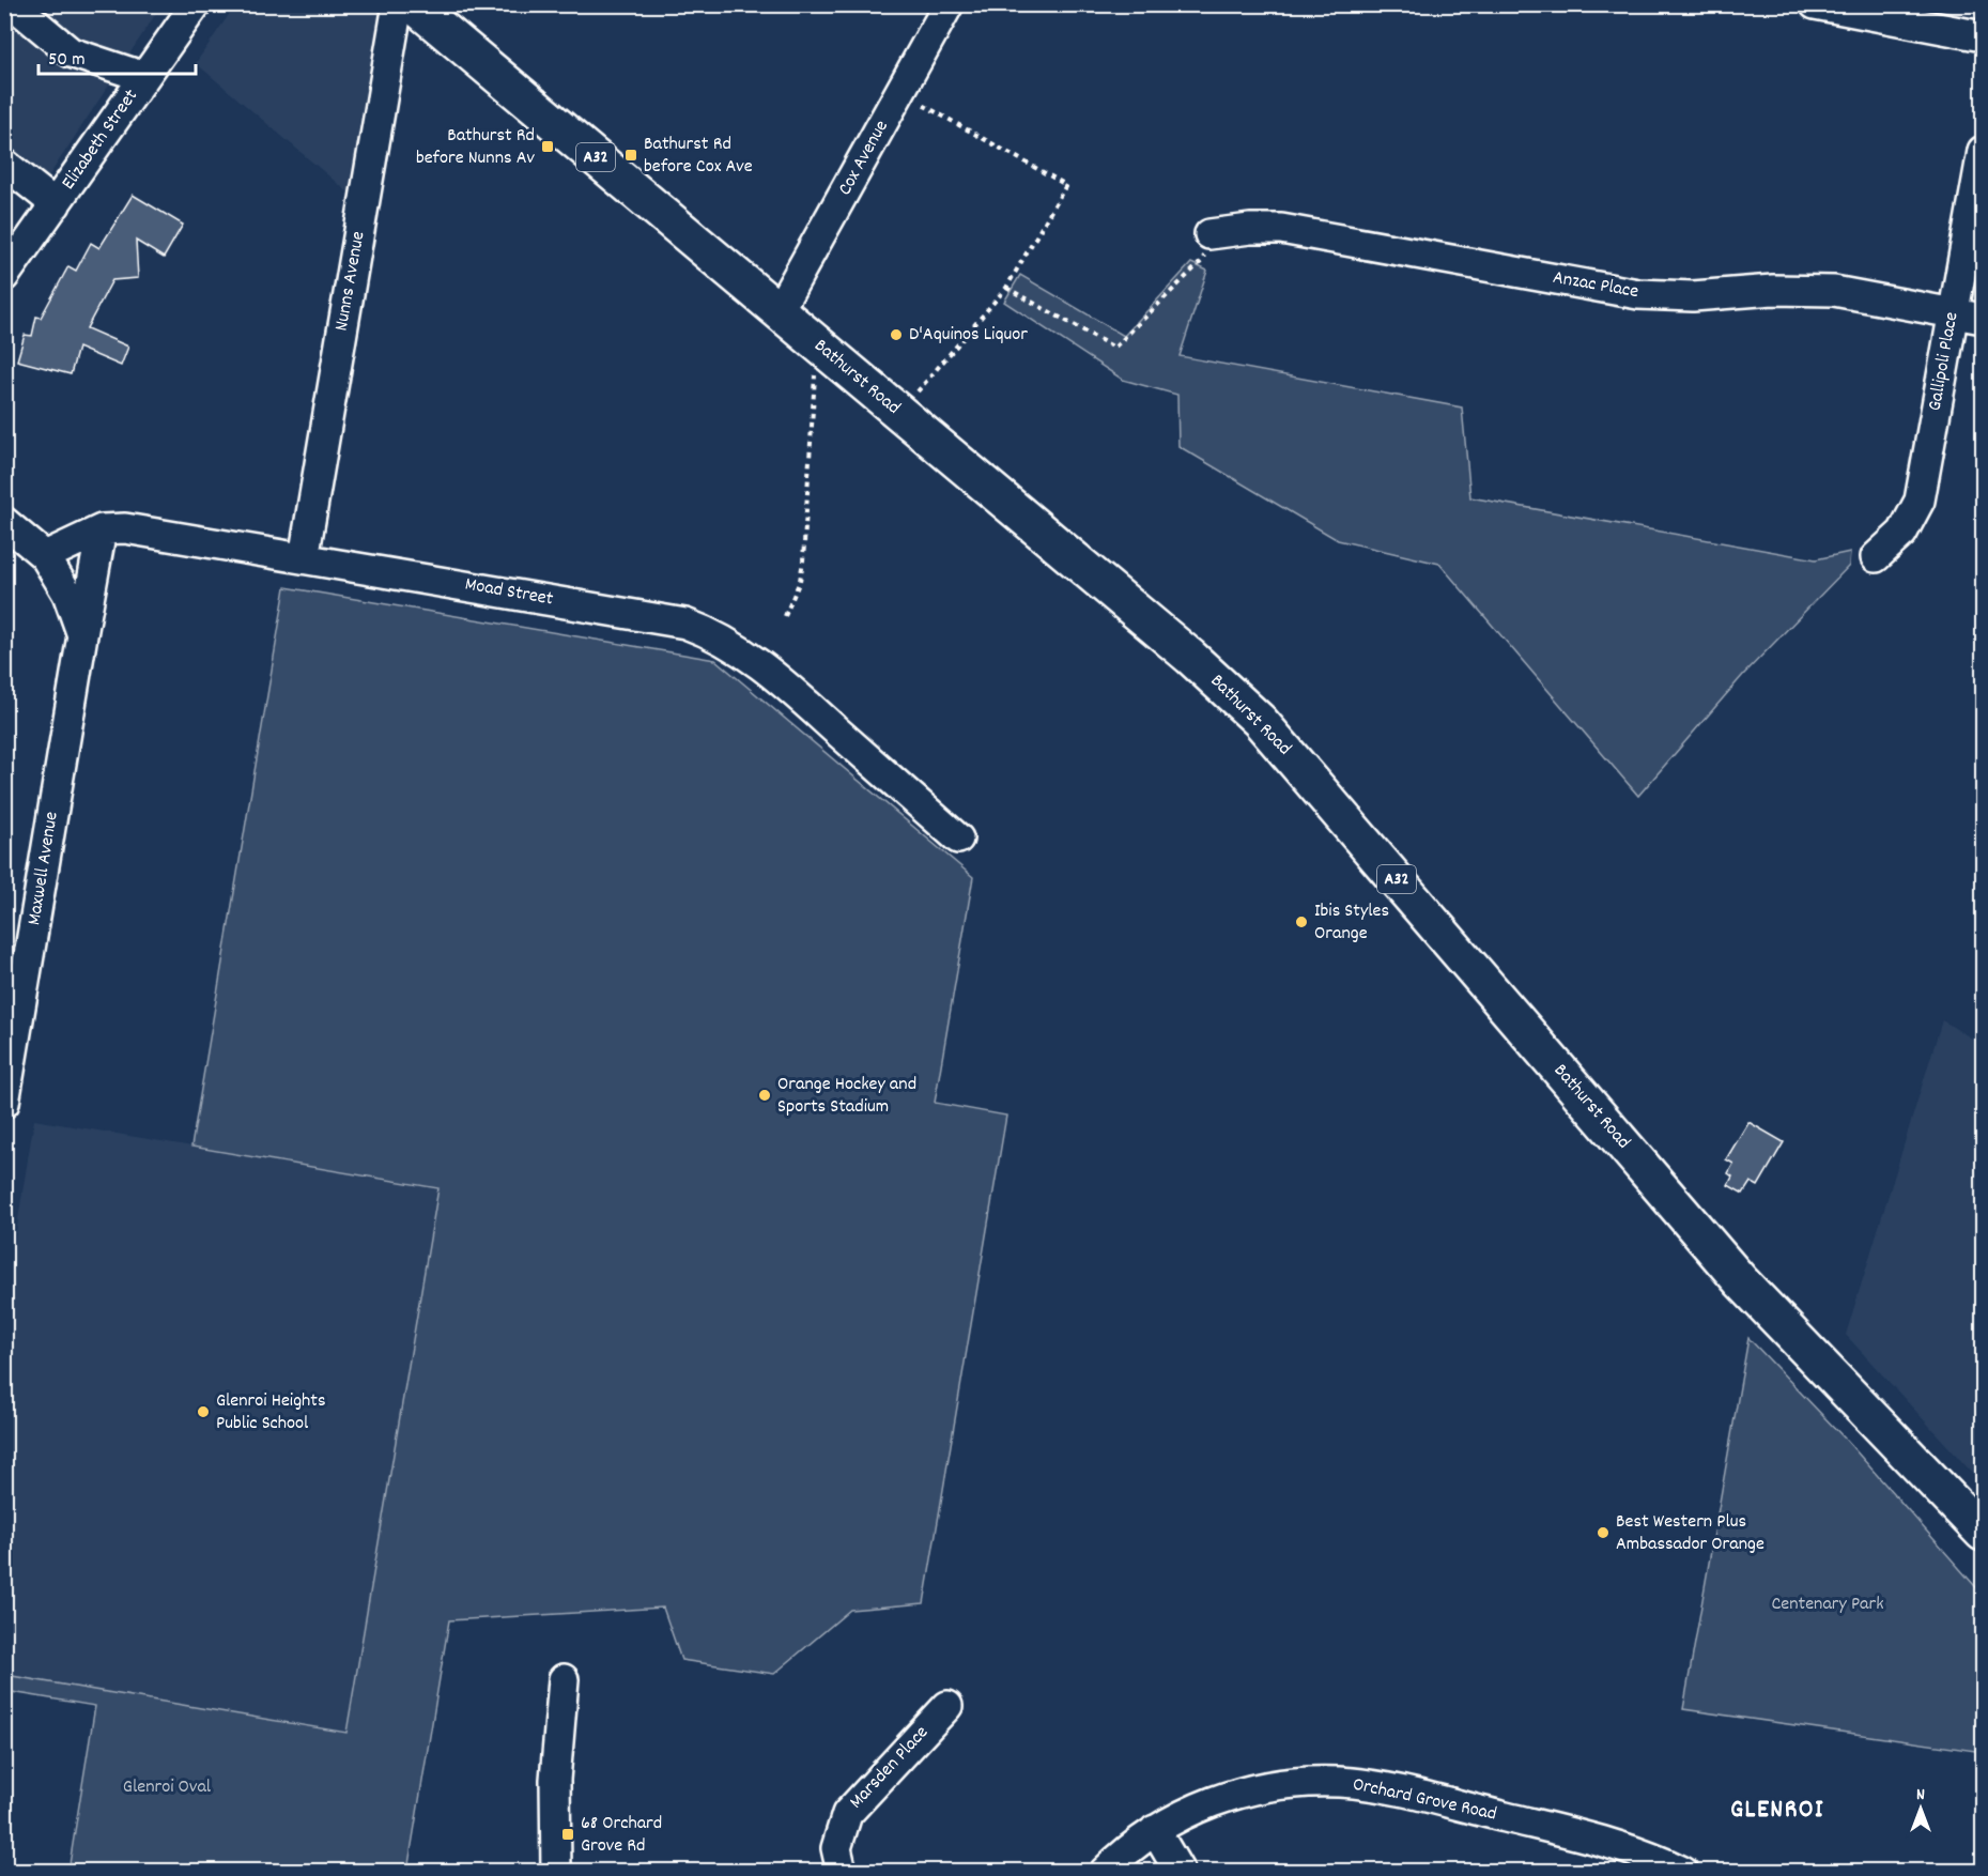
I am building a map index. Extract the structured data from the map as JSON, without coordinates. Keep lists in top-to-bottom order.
{
  "streets": {
    "highway": ["A32", "Bathurst Road"],
    "street": [
      "Elizabeth Street",
      "Cox Avenue",
      "Nunns Avenue",
      "Anzac Place",
      "Gallipoli Place",
      "Moad Street",
      "Maxwell Avenue",
      "Marsden Place",
      "Orchard Grove Road"
    ]
  },
  "crossings": [
    ["Cox Avenue", "Bathurst Road"],
    ["Nunns Avenue", "Moad Street"],
    ["Anzac Place", "Gallipoli Place"],
    ["Moad Street", "Maxwell Avenue"]
  ],
  "districts": ["GLENROI"],
  "parks": ["Centenary Park", "Glenroi Oval"],
  "places": {
    "transit": ["Bathurst Rd before Nunns Av", "Bathurst Rd before Cox Ave", "68 Orchard Grove Rd"],
    "other": [
      "D'Aquinos Liquor",
      "Ibis Styles Orange",
      "Orange Hockey and Sports Stadium",
      "Glenroi Heights Public School",
      "Best Western Plus Ambassador Orange"
    ]
  },
  "scale_bar": "50 m",
  "north": "top"
}
